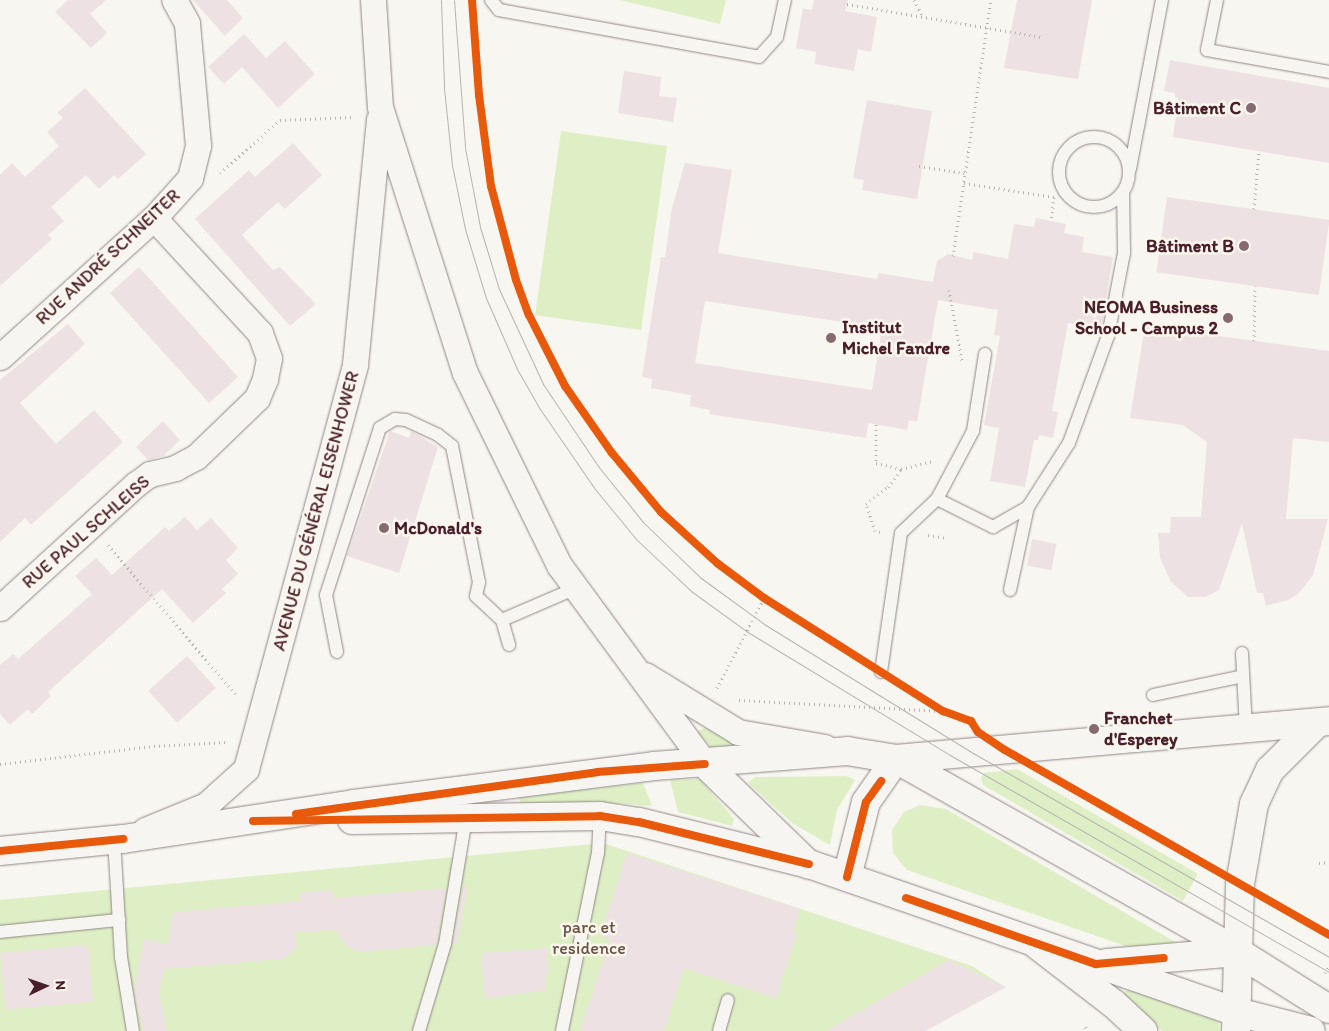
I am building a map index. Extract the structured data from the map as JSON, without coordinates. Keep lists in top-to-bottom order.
{
  "streets": {
    "street": ["RUE ANDRÉ SCHNEITER", "AVENUE DU GÉNÉRAL EISENHOWER", "RUE PAUL SCHLEISS"]
  },
  "crossings": [
    ["RUE ANDRÉ SCHNEITER", "RUE PAUL SCHLEISS"]
  ],
  "parks": ["parc et residence"],
  "places": [
    "Bâtiment C",
    "Bâtiment B",
    "NEOMA Business School - Campus 2",
    "Institut Michel Fandre",
    "McDonald's",
    "Franchet d'Esperey"
  ],
  "north": "right"
}
